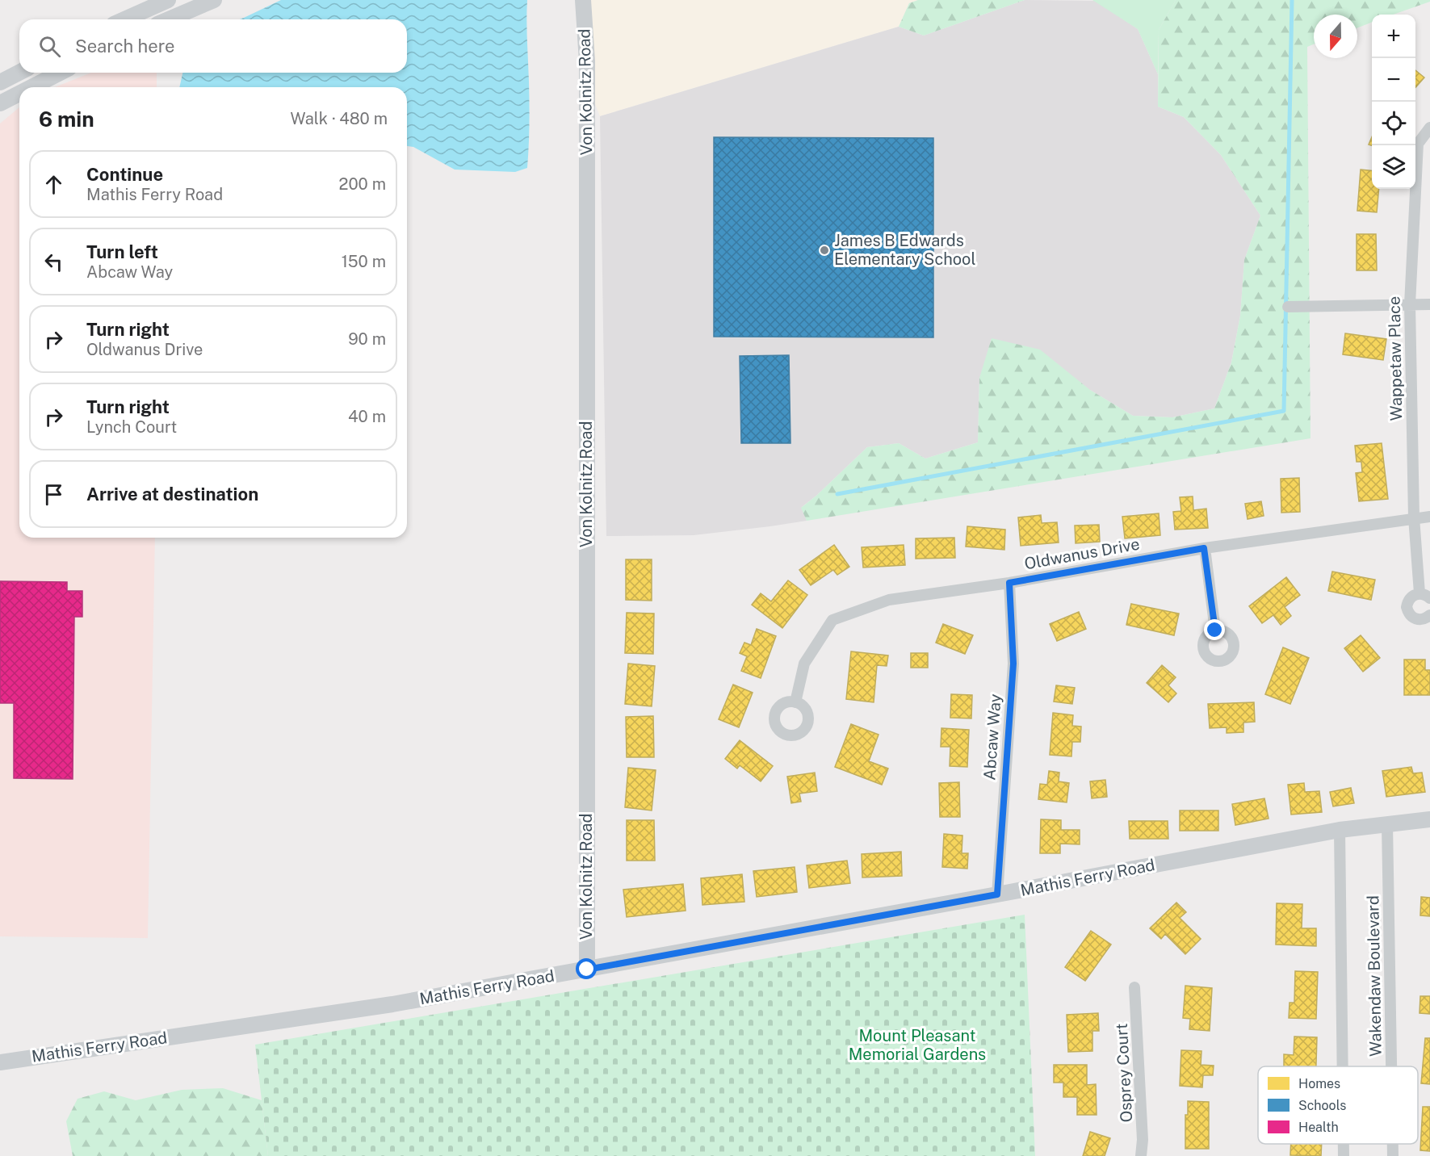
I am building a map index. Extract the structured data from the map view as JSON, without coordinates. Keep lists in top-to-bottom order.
{
  "streets": {
    "main road": ["Von Kolnitz Road", "Mathis Ferry Road"],
    "street": [
      "Wappetaw Place",
      "Oldwanus Drive",
      "Abcaw Way",
      "Wakendaw Boulevard",
      "Osprey Court"
    ]
  },
  "crossings": [
    ["Von Kolnitz Road", "Mathis Ferry Road"],
    ["Wappetaw Place", "Oldwanus Drive"],
    ["Oldwanus Drive", "Abcaw Way"],
    ["Abcaw Way", "Mathis Ferry Road"],
    ["Mathis Ferry Road", "Wakendaw Boulevard"]
  ],
  "parks": ["Mount Pleasant Memorial Gardens"],
  "places": ["James B Edwards Elementary School"],
  "legend": ["Homes", "Schools", "Health"],
  "north": "bottom",
  "page": {
    "map_buttons": ["+", "−"],
    "search": "Search here",
    "heading": ["6 min", "Walk · 480 m"],
    "list": [
      ["Continue", "Mathis Ferry Road", "200 m"],
      ["Turn left", "Abcaw Way", "150 m"],
      ["Turn right", "Oldwanus Drive", "90 m"],
      ["Turn right", "Lynch Court", "40 m"],
      "Arrive at destination"
    ]
  }
}
